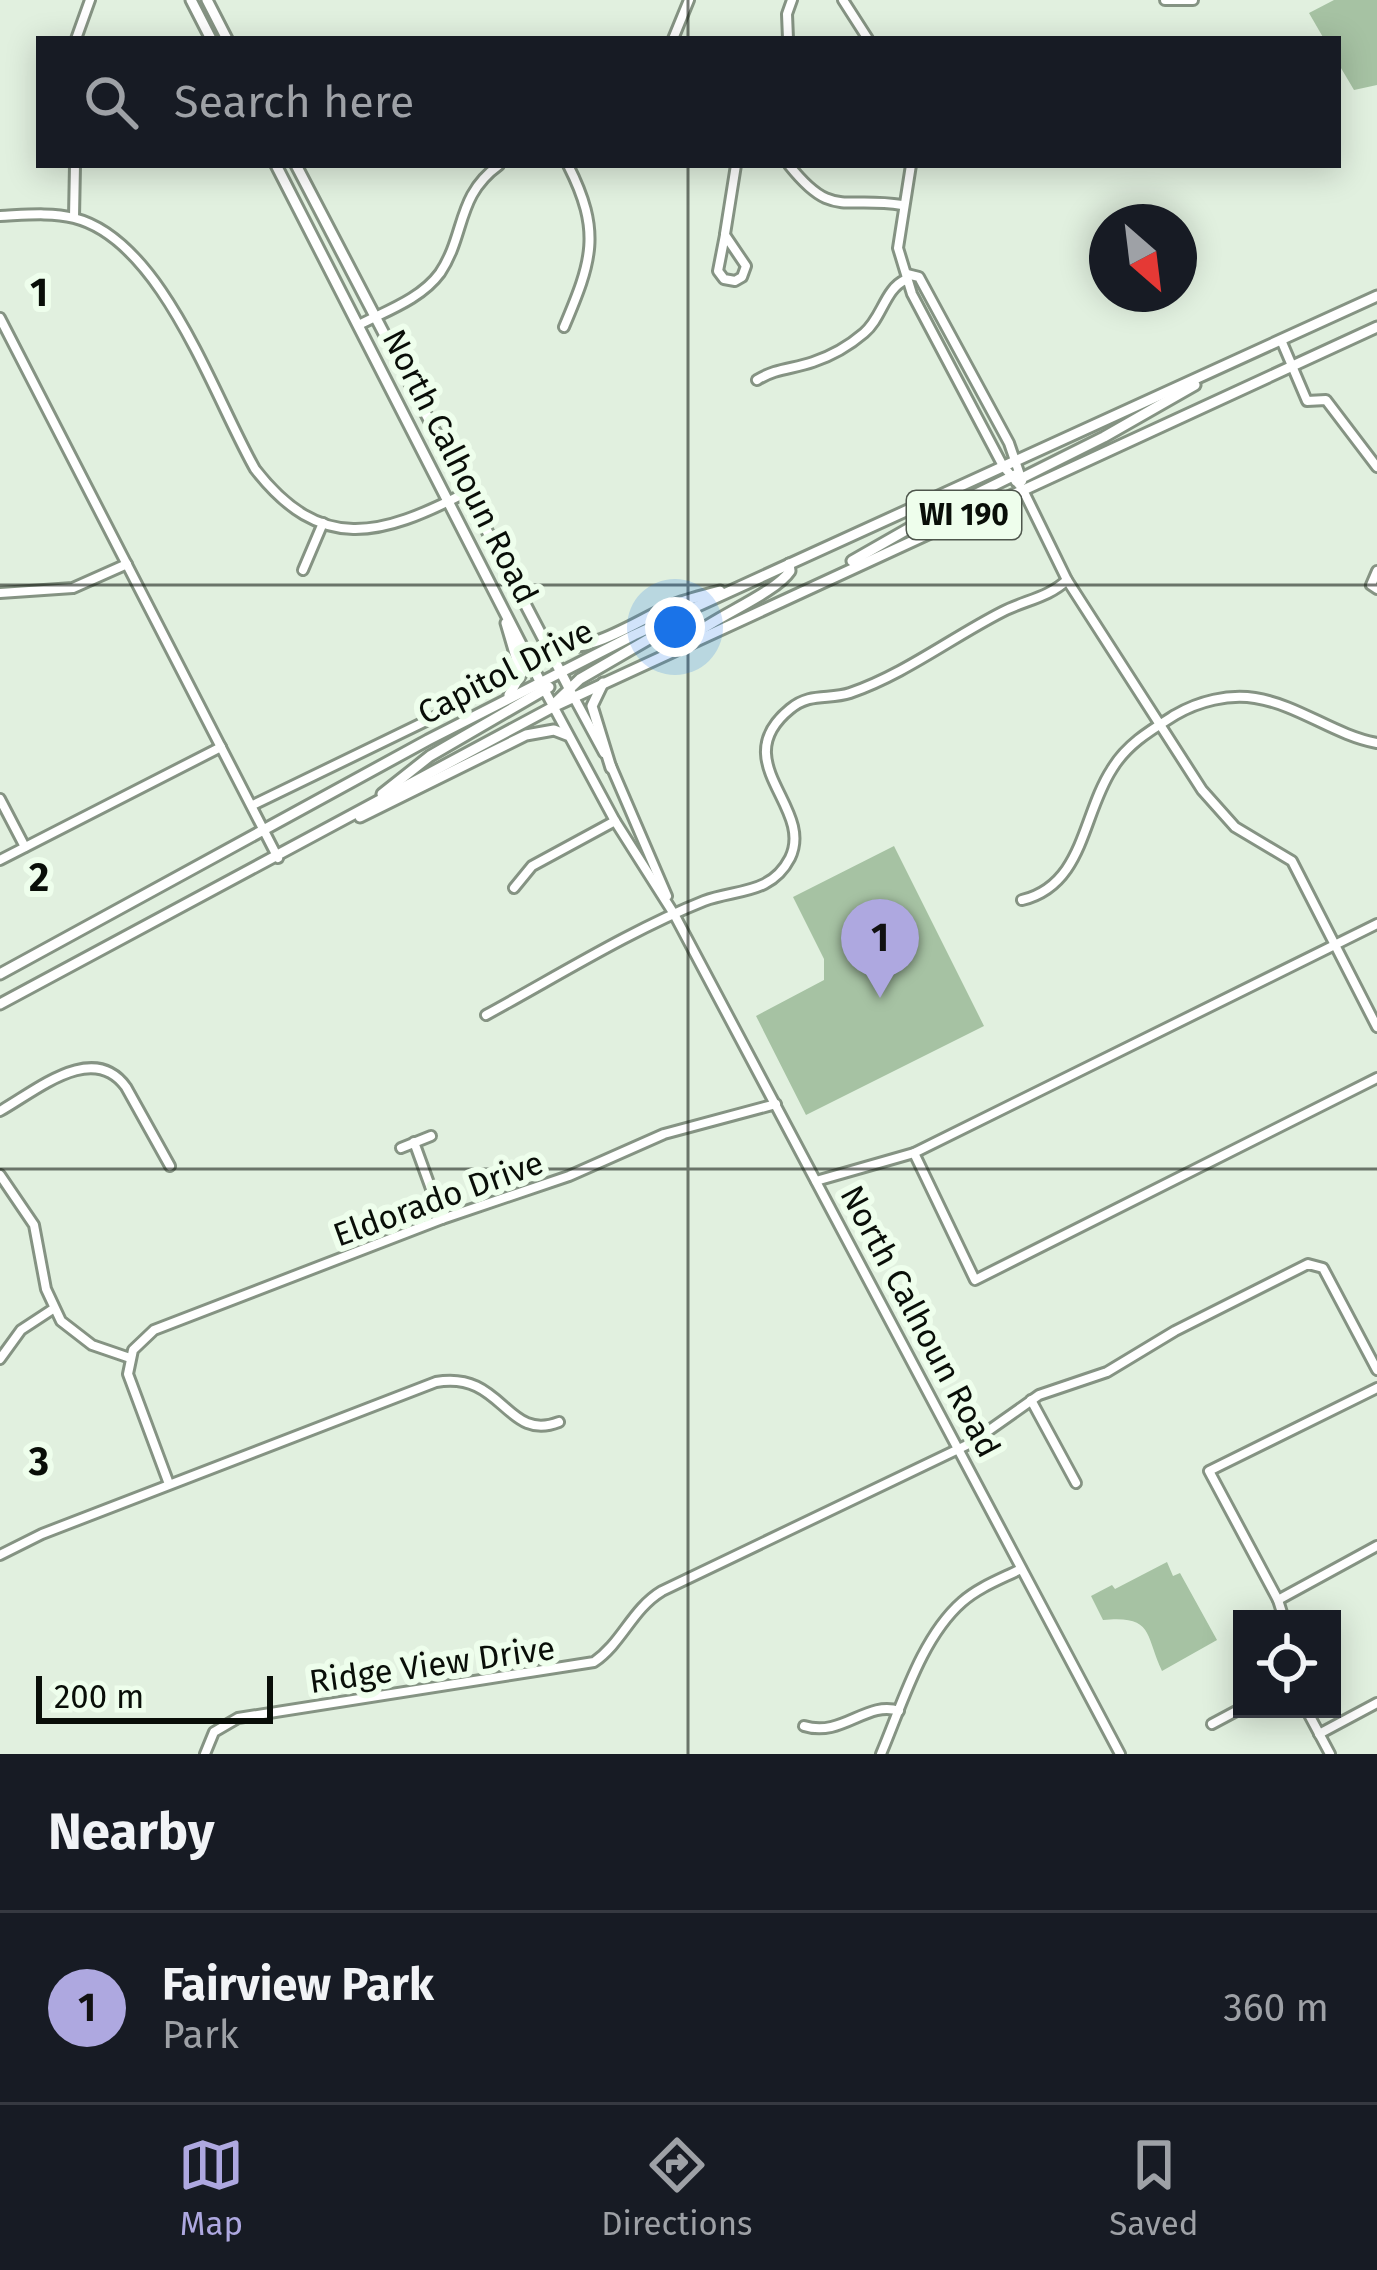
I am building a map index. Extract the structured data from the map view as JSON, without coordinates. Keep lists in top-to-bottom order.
{
  "streets": {
    "main road": ["North Calhoun Road", "WI 190", "Capitol Drive"],
    "street": ["Eldorado Drive", "Ridge View Drive"]
  },
  "crossings": [
    ["North Calhoun Road", "Capitol Drive"],
    ["North Calhoun Road", "Eldorado Drive"],
    ["North Calhoun Road", "Ridge View Drive"]
  ],
  "scale_bar": "200 m",
  "north": "bottom right",
  "page": {
    "search": "Search here",
    "pins": "1",
    "scale": "200 m",
    "heading": "Nearby",
    "list": [
      {
        "mark": "1",
        "name": "Fairview Park",
        "note": "Park",
        "value": "360 m"
      }
    ],
    "nav": ["Map", "Directions", "Saved"]
  },
  "grid": {
    "rows": ["1", "2", "3"]
  }
}
